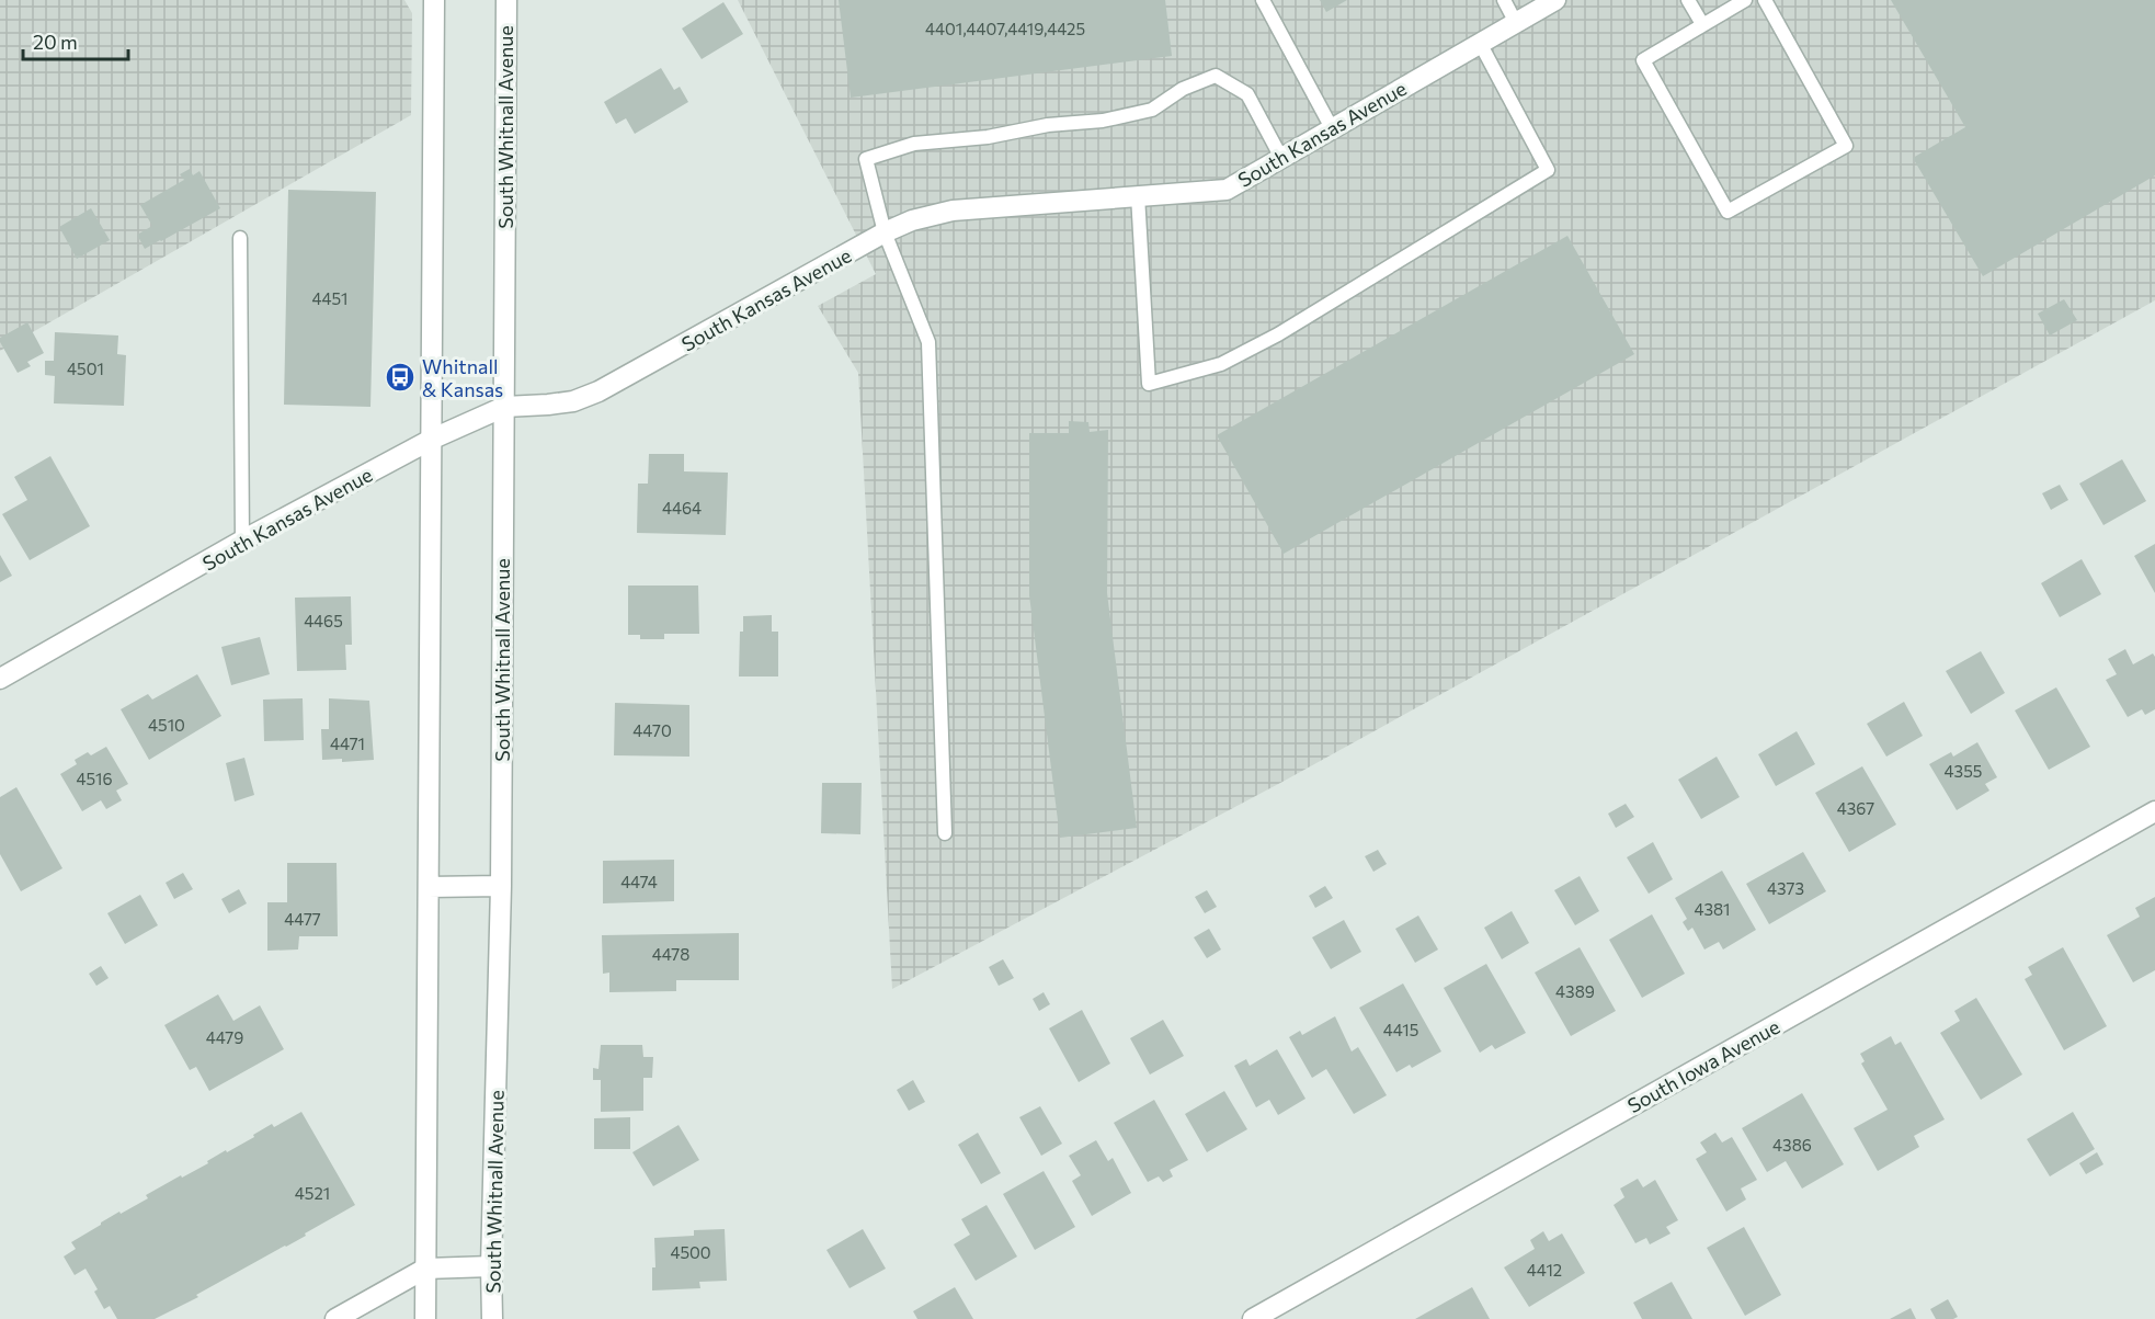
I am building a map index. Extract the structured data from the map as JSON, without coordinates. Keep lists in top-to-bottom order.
{
  "streets": {
    "street": ["South Whitnall Avenue", "South Kansas Avenue", "South Iowa Avenue"]
  },
  "crossings": [
    ["South Whitnall Avenue", "South Kansas Avenue"]
  ],
  "places": {
    "bus stop": ["Whitnall & Kansas"]
  },
  "house_numbers": [
    "4401,4407,4419,4425",
    "4451",
    "4501",
    "4464",
    "4465",
    "4510",
    "4470",
    "4471",
    "4355",
    "4516",
    "4367",
    "4474",
    "4373",
    "4381",
    "4477",
    "4478",
    "4389",
    "4415",
    "4479",
    "4386",
    "4521",
    "4500",
    "4412"
  ],
  "scale_bar": "20 m"
}
